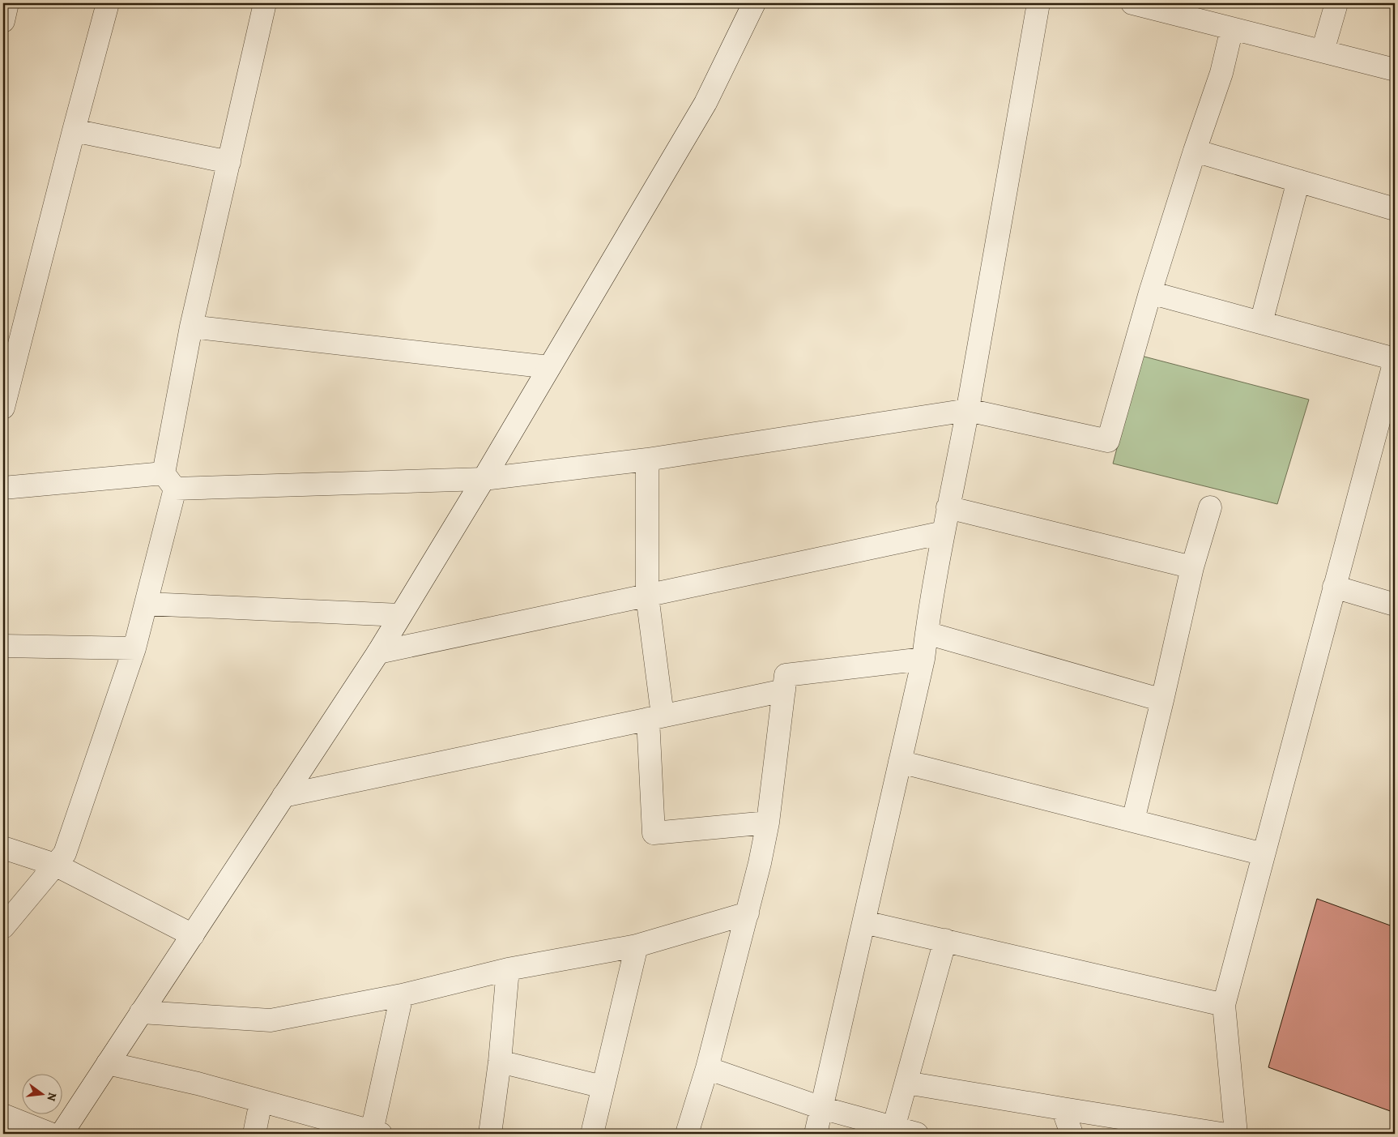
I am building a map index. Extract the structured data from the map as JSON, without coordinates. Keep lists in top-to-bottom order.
{
  "north": "right"
}
